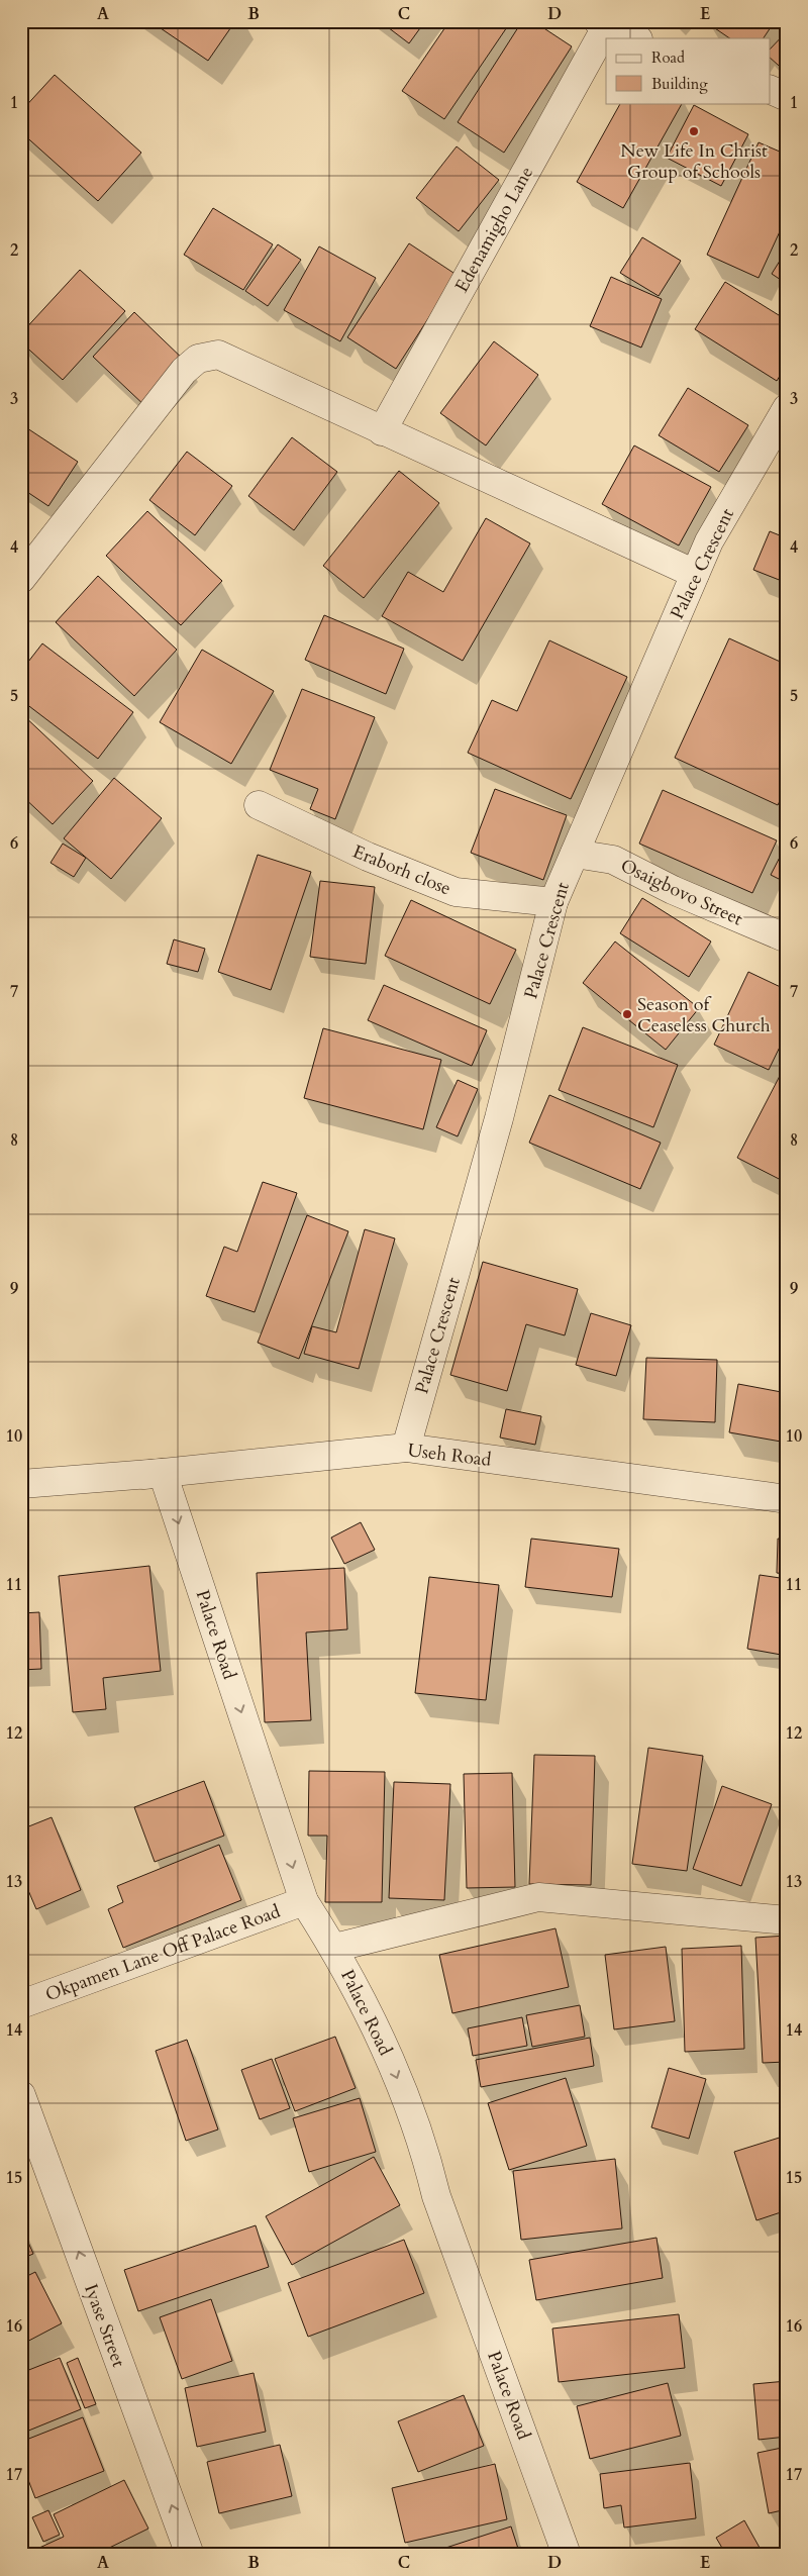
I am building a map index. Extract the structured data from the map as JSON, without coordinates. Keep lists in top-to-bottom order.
{
  "streets": {
    "street": [
      "Edenamigho Lane",
      "Palace Crescent",
      "Eraborh close",
      "Osaigbovo Street",
      "Useh Road",
      "Palace Road",
      "Okpamen Lane Off Palace Road",
      "Iyase Street"
    ]
  },
  "crossings": [
    ["Palace Crescent", "Eraborh close"],
    ["Palace Crescent", "Osaigbovo Street"],
    ["Palace Crescent", "Useh Road"],
    ["Useh Road", "Palace Road"],
    ["Palace Road", "Okpamen Lane Off Palace Road"]
  ],
  "one_way": ["Palace Road", "Iyase Street"],
  "places": ["New Life In Christ Group of Schools", "Season of Ceaseless Church"],
  "legend": ["Road", "Building"],
  "grid": {
    "columns": [
      "A",
      "B",
      "C",
      "D",
      "E"
    ],
    "rows": [
      "1",
      "2",
      "3",
      "4",
      "5",
      "6",
      "7",
      "8",
      "9",
      "10",
      "11",
      "12",
      "13",
      "14",
      "15",
      "16",
      "17"
    ]
  }
}
